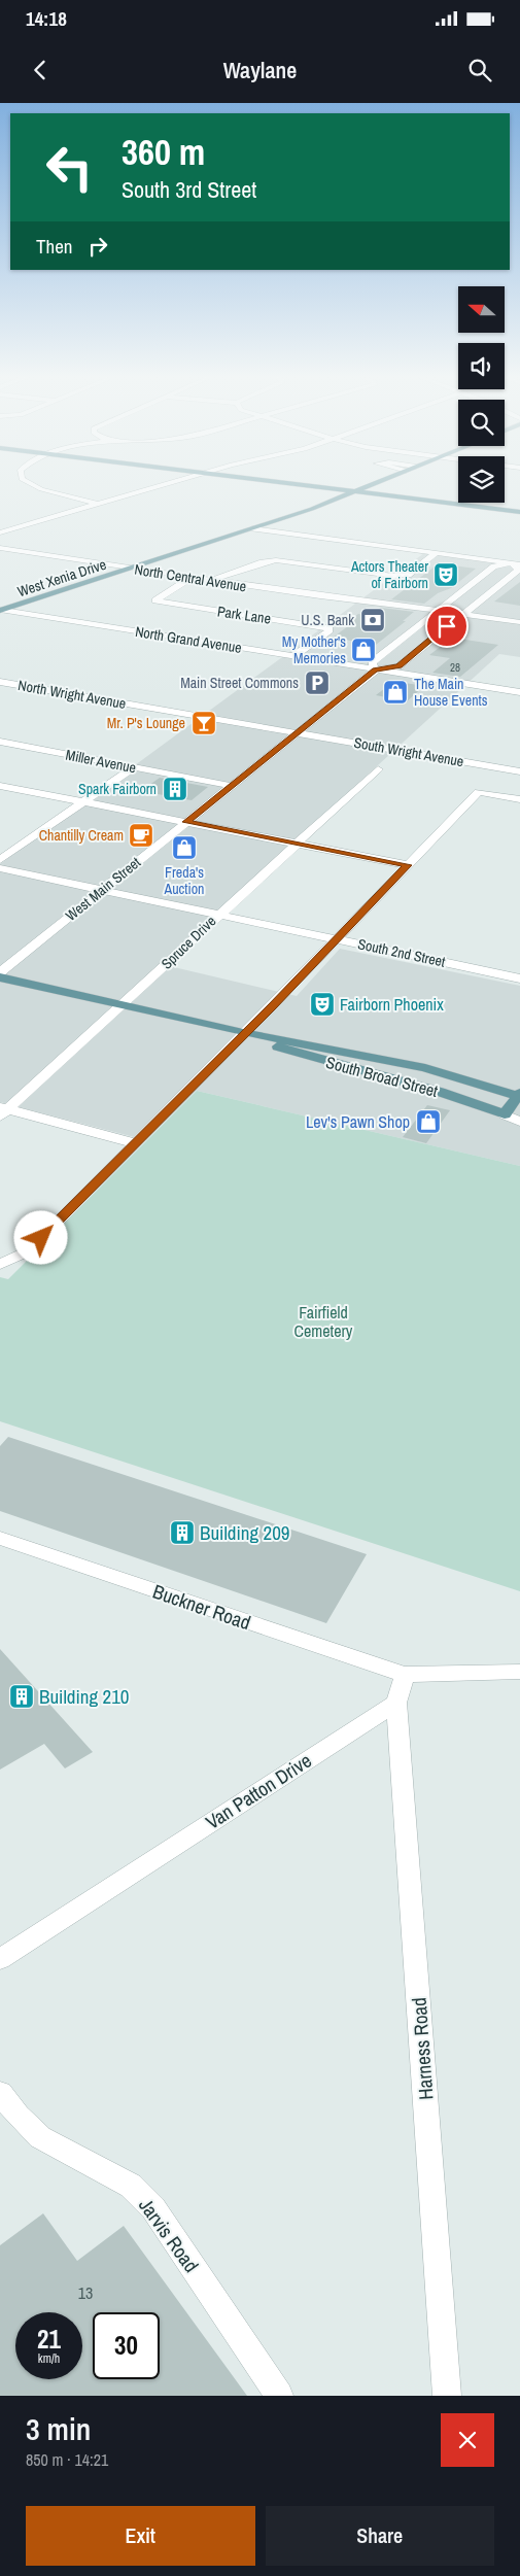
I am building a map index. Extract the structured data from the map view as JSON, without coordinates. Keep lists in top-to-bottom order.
{
  "streets": {
    "main road": ["West Xenia Drive", "South Broad Street"],
    "street": [
      "North Central Avenue",
      "Park Lane",
      "North Grand Avenue",
      "North Wright Avenue",
      "South Wright Avenue",
      "Miller Avenue",
      "West Main Street",
      "Spruce Drive",
      "South 2nd Street",
      "Buckner Road",
      "Van Patton Drive",
      "Harness Road",
      "Jarvis Road"
    ]
  },
  "crossings": [
    ["West Xenia Drive", "North Central Avenue"],
    ["West Xenia Drive", "North Grand Avenue"],
    ["North Central Avenue", "Park Lane"],
    ["North Central Avenue", "West Main Street"],
    ["Park Lane", "North Grand Avenue"],
    ["North Grand Avenue", "West Main Street"],
    ["North Wright Avenue", "South Wright Avenue"],
    ["North Wright Avenue", "West Main Street"],
    ["South Wright Avenue", "West Main Street"],
    ["Miller Avenue", "West Main Street"],
    ["West Main Street", "South 2nd Street"],
    ["Spruce Drive", "South 2nd Street"],
    ["Spruce Drive", "South Broad Street"],
    ["Van Patton Drive", "Harness Road"]
  ],
  "parks": ["Fairfield Cemetery"],
  "places": {
    "theatre": ["Actors Theater of Fairborn", "Fairborn Phoenix"],
    "bank": ["U.S. Bank"],
    "shop": [
      "My Mother's Memories",
      "The Main House Events",
      "Freda's Auction",
      "Lev's Pawn Shop"
    ],
    "parking": ["Main Street Commons"],
    "bar": ["Mr. P's Lounge"],
    "building": ["Spark Fairborn", "Building 209", "Building 210"],
    "cafe": ["Chantilly Cream"]
  },
  "house_numbers": ["28", "13"],
  "north": "left",
  "page": {
    "status": "14:18",
    "header": "Waylane",
    "turn": ["360 m", "South 3rd Street"],
    "then": "Then",
    "speed": "21 km/h",
    "limit": "30",
    "heading": ["3 min", "850 m · 14:21"],
    "buttons": ["Exit", "Share"]
  }
}
